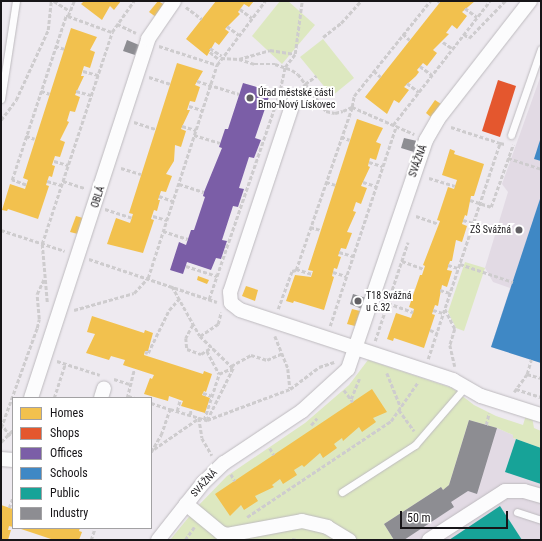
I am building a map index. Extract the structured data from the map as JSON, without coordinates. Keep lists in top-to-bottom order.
{
  "streets": {
    "street": ["SVÁŽNÁ", "OBLÁ"]
  },
  "places": ["Úřad městské části Brno-Nový Lískovec", "ZŠ Svážná", "T18 Svážná u č.32"],
  "legend": [
    "Homes",
    "Shops",
    "Offices",
    "Schools",
    "Public",
    "Industry"
  ],
  "scale_bar": "50 m"
}
